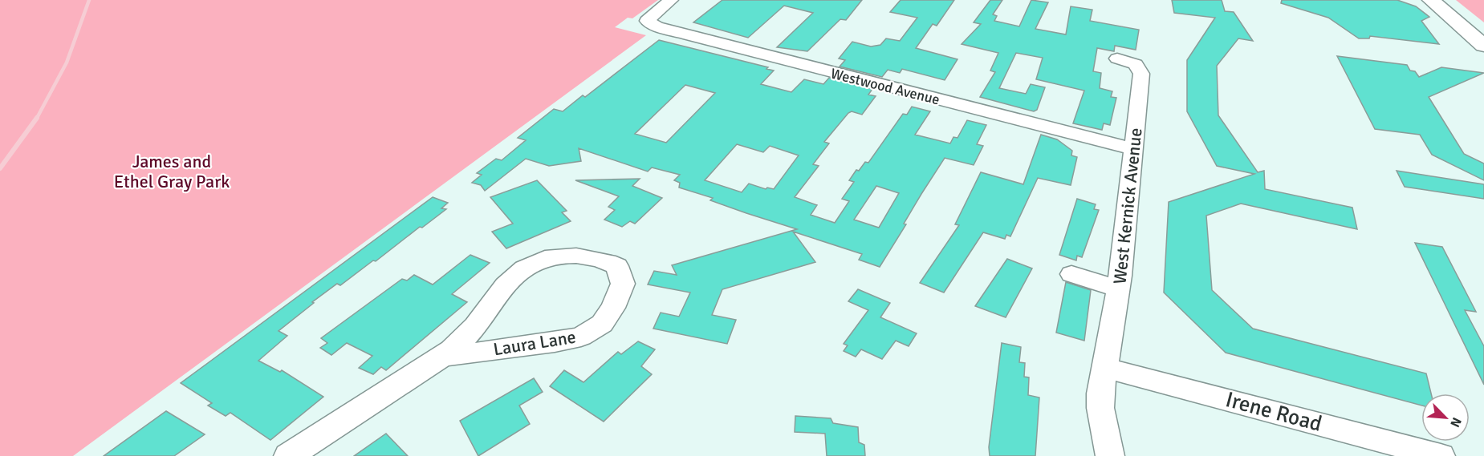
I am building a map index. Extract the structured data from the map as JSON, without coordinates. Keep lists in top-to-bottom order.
{
  "streets": {
    "street": [
      "Westwood Avenue",
      "West Kernick Avenue",
      "Laura Lane",
      "Irene Road"
    ]
  },
  "crossings": [
    ["Westwood Avenue", "West Kernick Avenue"],
    ["West Kernick Avenue", "Irene Road"]
  ],
  "parks": ["James and Ethel Gray Park"],
  "north": "bottom right"
}
